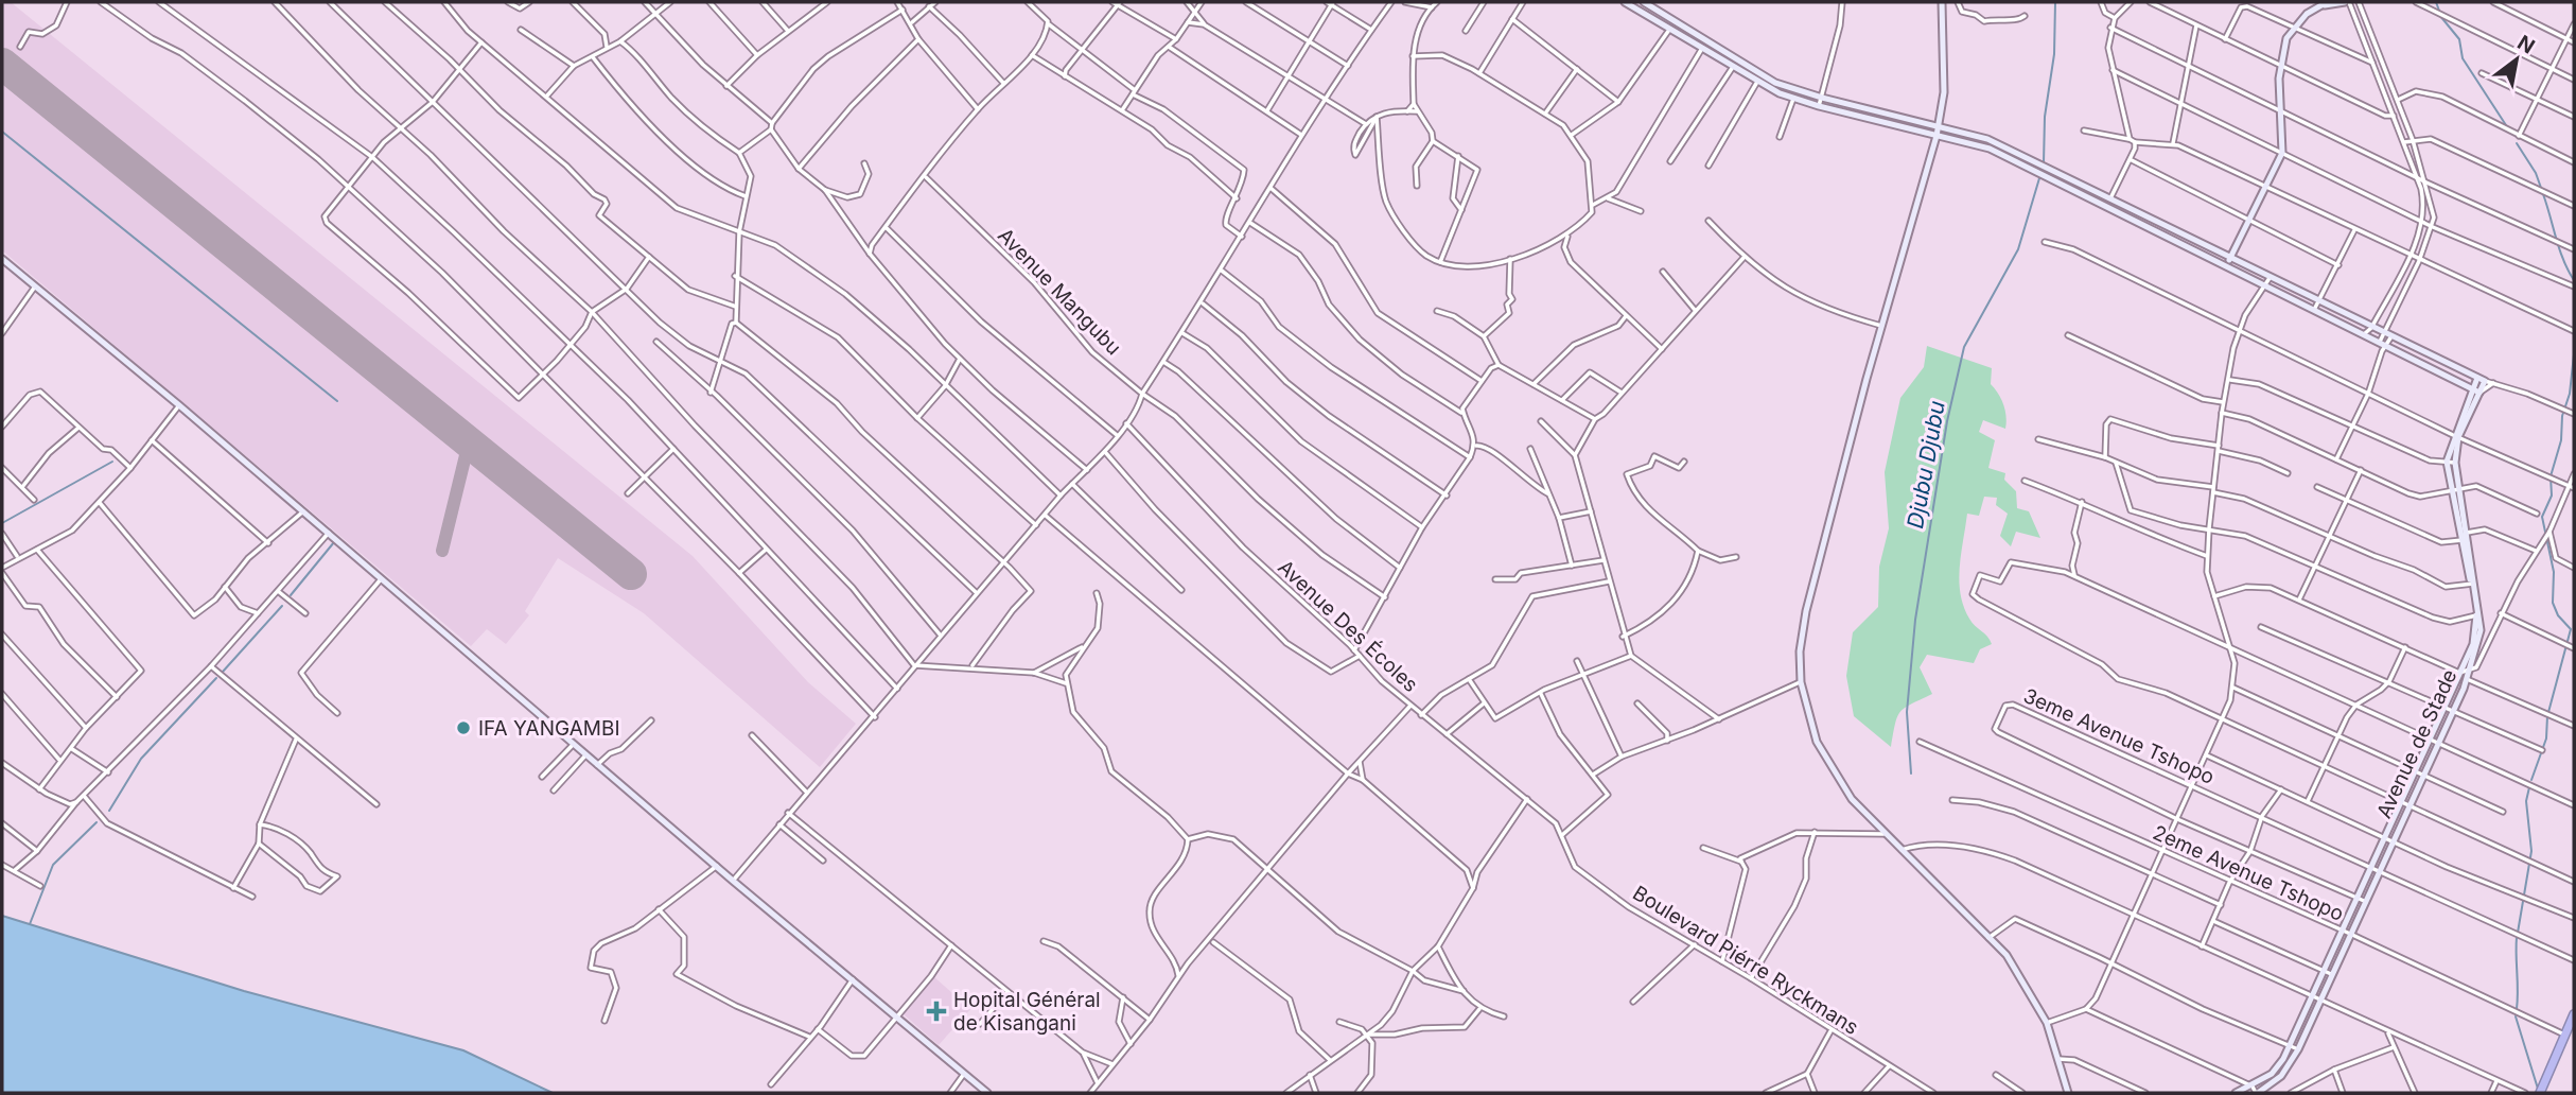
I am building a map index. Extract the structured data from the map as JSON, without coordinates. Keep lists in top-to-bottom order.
{
  "streets": {
    "street": [
      "Avenue Mangubu",
      "Avenue Des Écoles",
      "3eme Avenue Tshopo",
      "Avenue de Stade",
      "2eme Avenue Tshopo",
      "Boulevard Piérre Ryckmans"
    ]
  },
  "crossings": [
    ["Avenue Des Écoles", "Boulevard Piérre Ryckmans"],
    ["3eme Avenue Tshopo", "Avenue de Stade"],
    ["Avenue de Stade", "2eme Avenue Tshopo"]
  ],
  "water": ["Djubu Djubu"],
  "places": {
    "other": ["IFA YANGAMBI"],
    "health": ["Hopital Général de Kisangani"]
  },
  "north": "top right"
}
